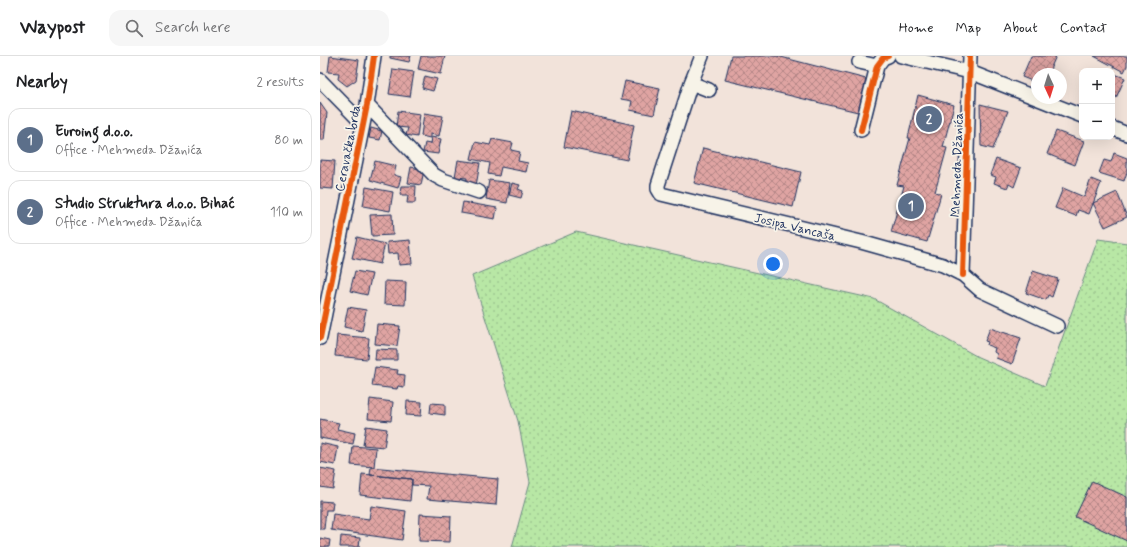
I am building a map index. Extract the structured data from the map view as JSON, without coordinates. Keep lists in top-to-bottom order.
{
  "streets": {
    "street": ["Ceravačka brda", "Mehmeda Džanića", "Josipa Vancaša"]
  },
  "crossings": [
    ["Mehmeda Džanića", "Josipa Vancaša"]
  ],
  "north": "bottom",
  "page": {
    "header": "Waypost",
    "search": "Search here",
    "nav": [
      "Home",
      "Map",
      "About",
      "Contact"
    ],
    "heading": ["Nearby", "2 results"],
    "map_buttons": ["+", "−"],
    "pins": ["2", "1"],
    "list": [
      {
        "mark": "1",
        "name": "Euroing d.o.o.",
        "note": "Office · Mehmeda Džanića",
        "value": "80 m"
      },
      {
        "mark": "2",
        "name": "Studio Struktura d.o.o. Bihać",
        "note": "Office · Mehmeda Džanića",
        "value": "110 m"
      }
    ]
  }
}
